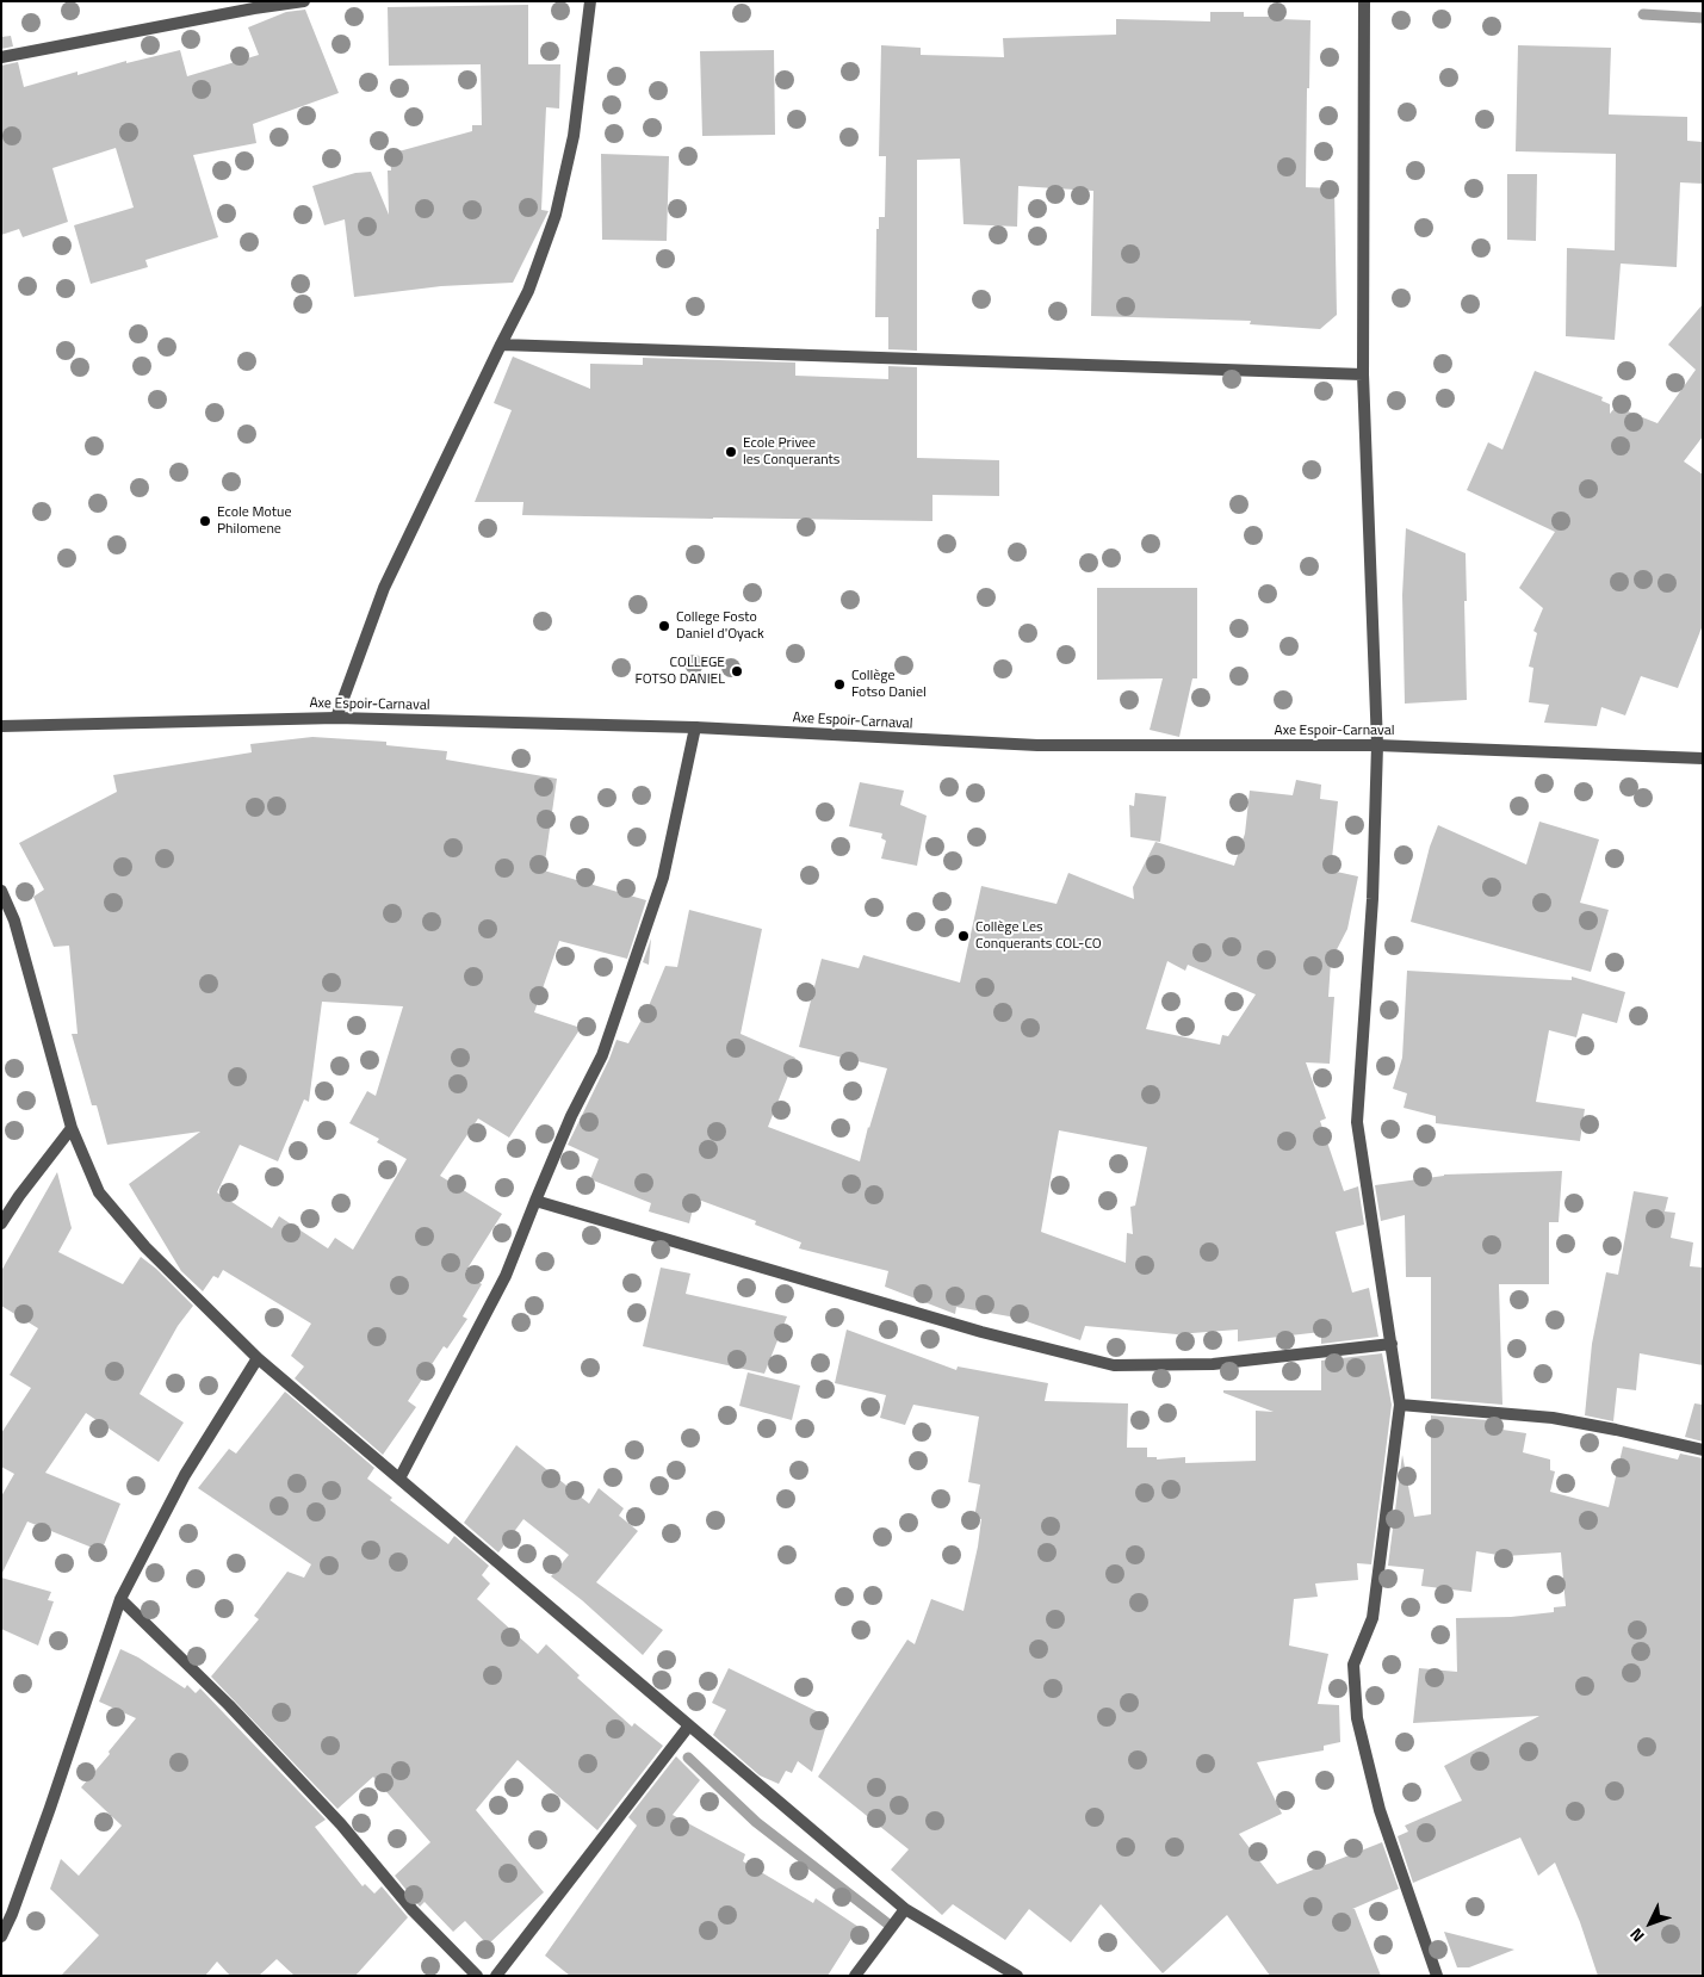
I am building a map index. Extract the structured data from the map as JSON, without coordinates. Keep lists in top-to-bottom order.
{
  "streets": {
    "street": ["Axe Espoir-Carnaval"]
  },
  "places": [
    "Ecole Privee les Conquerants",
    "Ecole Motue Philomene",
    "College Fosto Daniel d'Oyack",
    "COLLEGE FOTSO DANIEL",
    "Collège Fotso Daniel",
    "Collège Les Conquerants COL-CO"
  ],
  "north": "bottom left"
}
